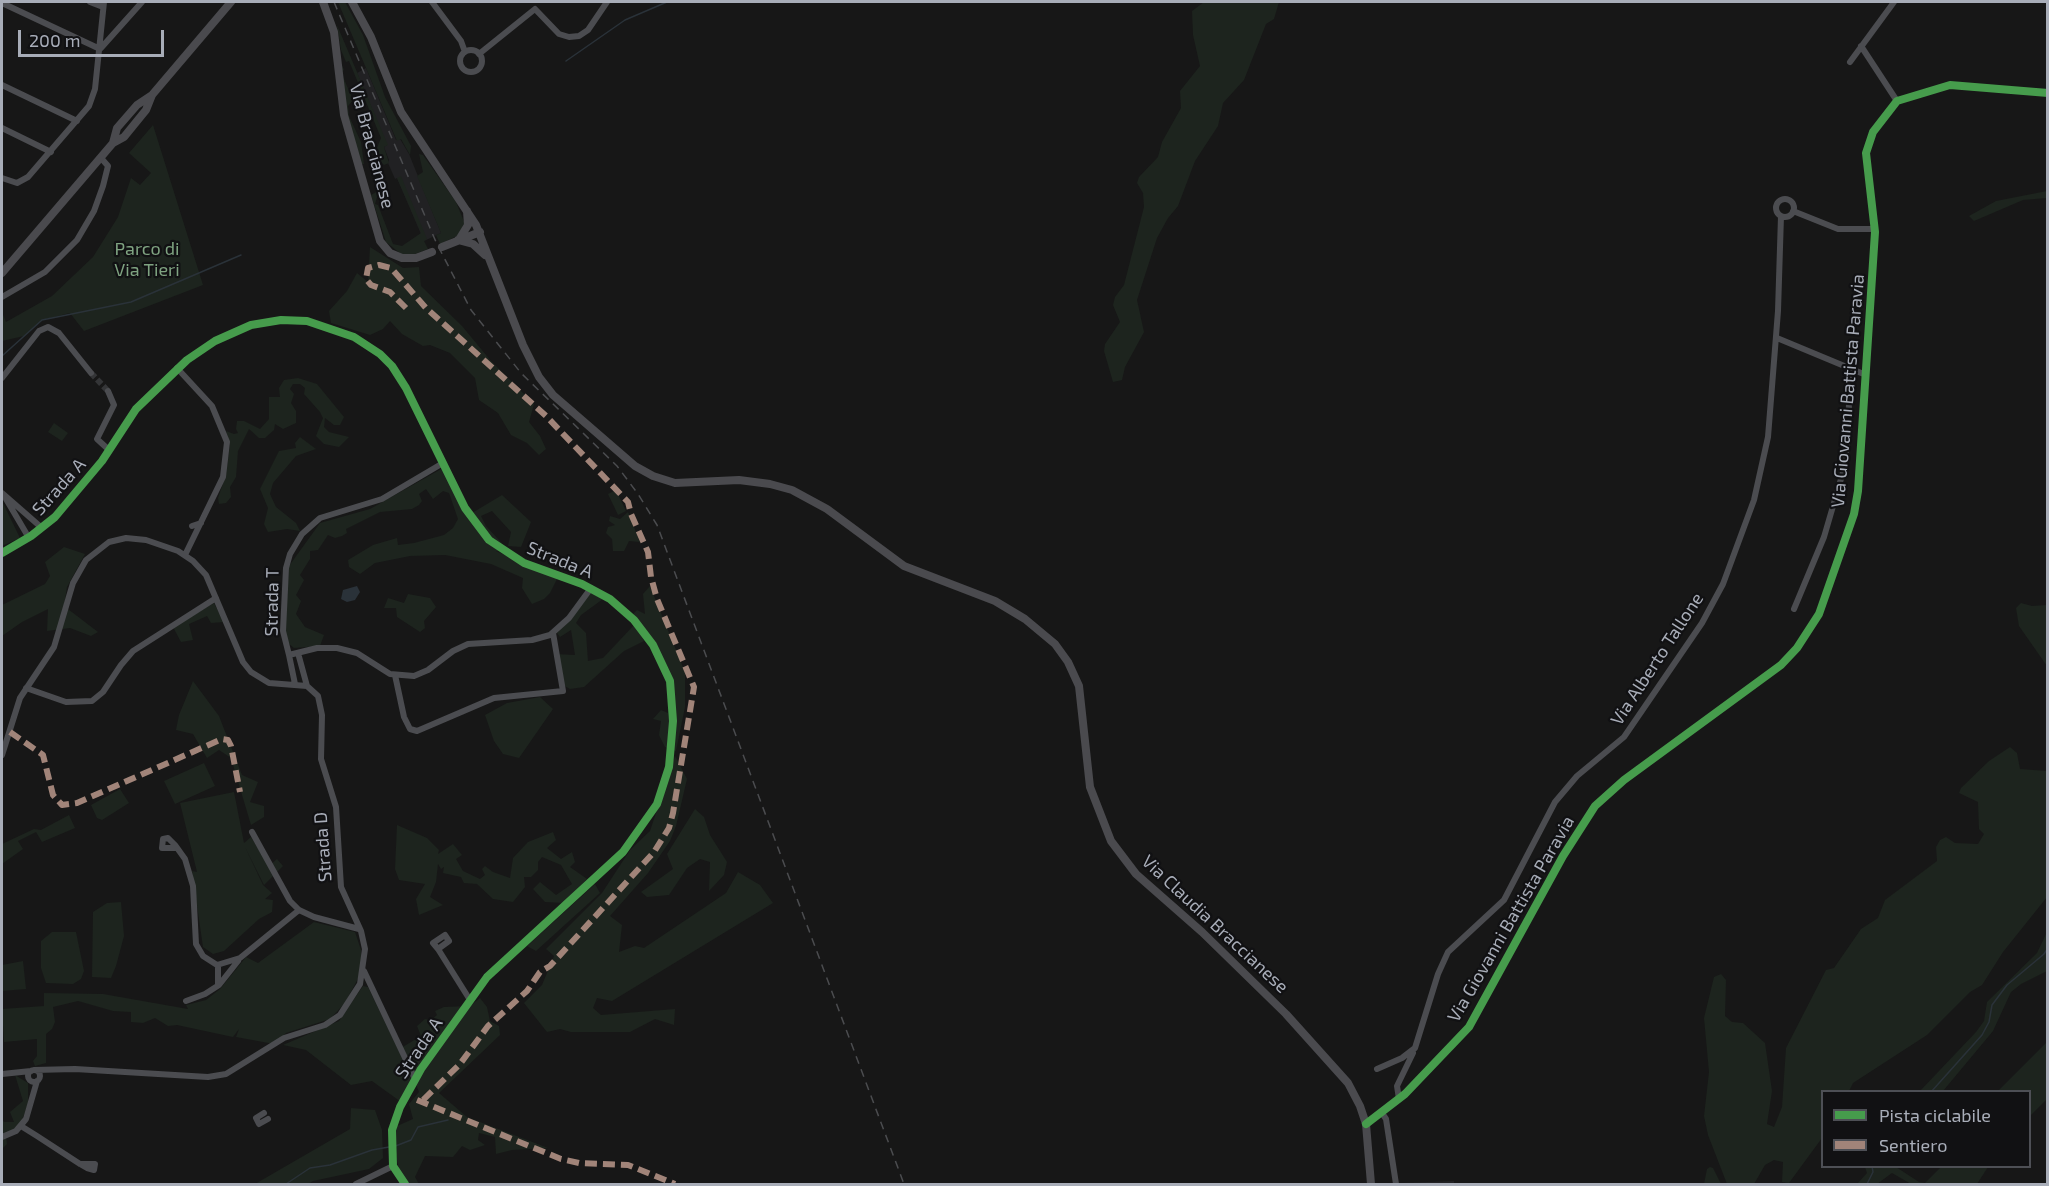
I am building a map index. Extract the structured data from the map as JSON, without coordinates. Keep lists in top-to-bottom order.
{
  "streets": {
    "main road": ["Via Braccianese", "Via Claudia Braccianese"],
    "street": [
      "Via Giovanni Battista Paravia",
      "Strada A",
      "Strada T",
      "Via Alberto Tallone",
      "Strada D"
    ]
  },
  "crossings": [
    ["Via Giovanni Battista Paravia", "Via Alberto Tallone"],
    ["Via Giovanni Battista Paravia", "Via Claudia Braccianese"],
    ["Strada A", "Strada T"],
    ["Strada A", "Strada D"],
    ["Strada T", "Strada D"]
  ],
  "parks": ["Parco di Via Tieri"],
  "legend": ["Pista ciclabile", "Sentiero"],
  "scale_bar": "200 m"
}
